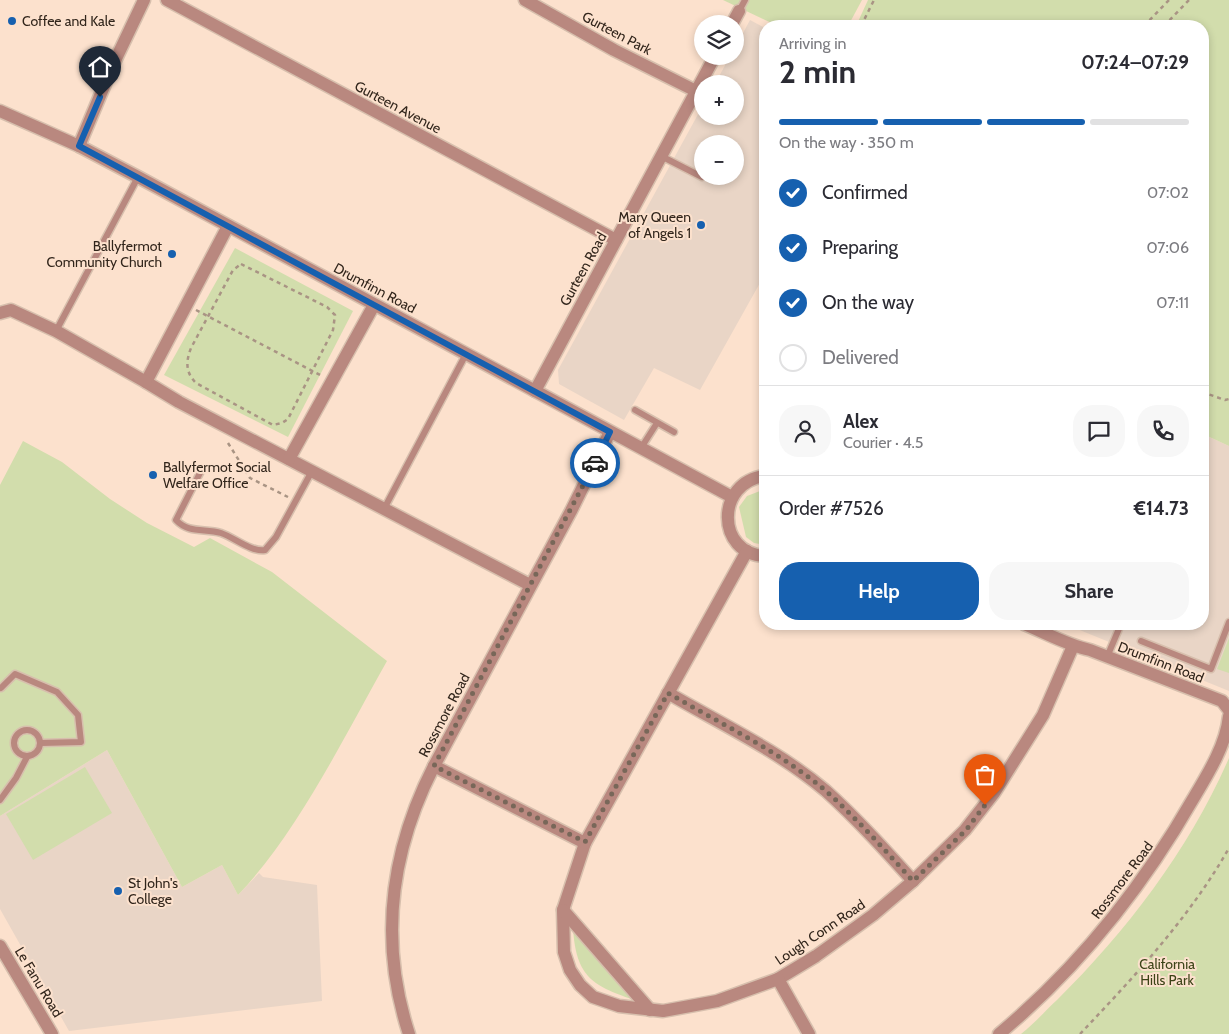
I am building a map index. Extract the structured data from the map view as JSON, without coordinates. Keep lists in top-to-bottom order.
{
  "streets": {
    "street": [
      "Gurteen Park",
      "Gurteen Avenue",
      "Gurteen Road",
      "Drumfinn Road",
      "Rossmore Road",
      "Lough Conn Road",
      "Le Fanu Road"
    ]
  },
  "crossings": [
    ["Gurteen Avenue", "Gurteen Road"],
    ["Gurteen Road", "Drumfinn Road"],
    ["Drumfinn Road", "Rossmore Road"],
    ["Drumfinn Road", "Lough Conn Road"]
  ],
  "parks": ["California Hills Park"],
  "places": [
    "Coffee and Kale",
    "Mary Queen of Angels 1",
    "Ballyfermot Community Church",
    "Ballyfermot Social Welfare Office",
    "St John's College"
  ],
  "page": {
    "map_buttons": ["+", "−"],
    "heading": ["2 min", "Arriving in", "07:24–07:29"],
    "panel": [
      "Alex",
      "Courier · 4.5",
      "Order #7526",
      "€14.73"
    ],
    "bar": "On the way · 350 m",
    "list": [
      ["Confirmed", "07:02"],
      ["Preparing", "07:06"],
      ["On the way", "07:11"],
      "Delivered"
    ],
    "buttons": ["Help", "Share"]
  }
}
